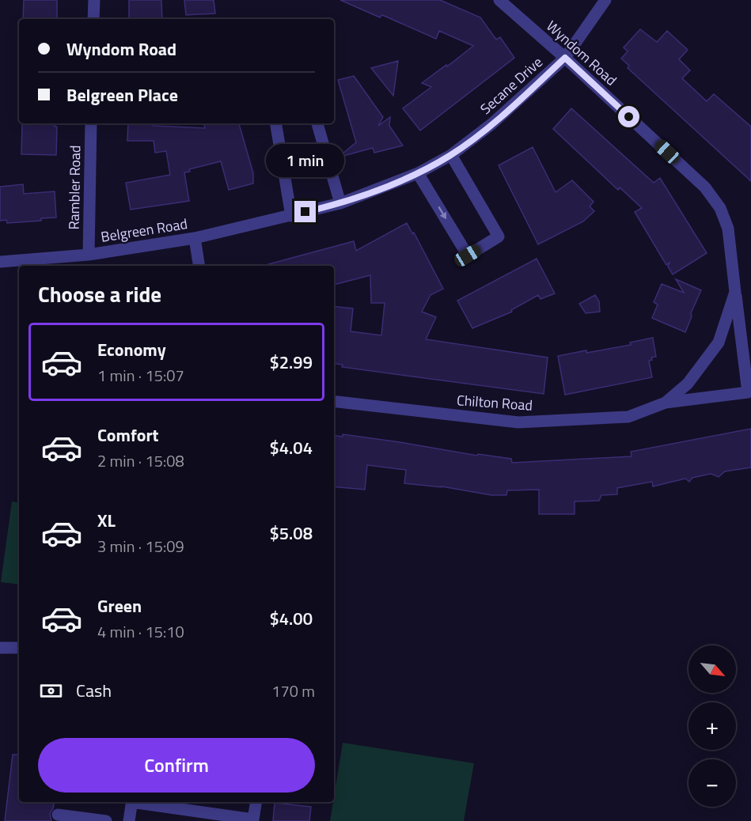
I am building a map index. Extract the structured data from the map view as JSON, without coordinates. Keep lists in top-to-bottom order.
{
  "streets": {
    "street": [
      "Wyndom Road",
      "Secane Drive",
      "Rambler Road",
      "Belgreen Road",
      "Chilton Road"
    ]
  },
  "crossings": [
    ["Wyndom Road", "Secane Drive"],
    ["Wyndom Road", "Chilton Road"],
    ["Rambler Road", "Belgreen Road"]
  ],
  "north": "bottom right",
  "page": {
    "banner": ["Wyndom Road", "Belgreen Place"],
    "bubble": "1 min",
    "heading": "Choose a ride",
    "list": [
      {
        "name": "Economy",
        "note": "1 min · 15:07",
        "value": "$2.99"
      },
      {
        "name": "Comfort",
        "note": "2 min · 15:08",
        "value": "$4.04"
      },
      {
        "name": "XL",
        "note": "3 min · 15:09",
        "value": "$5.08"
      },
      {
        "name": "Green",
        "note": "4 min · 15:10",
        "value": "$4.00"
      }
    ],
    "map_buttons": ["+", "−"],
    "pay": ["Cash", "170 m"],
    "buttons": "Confirm"
  }
}
